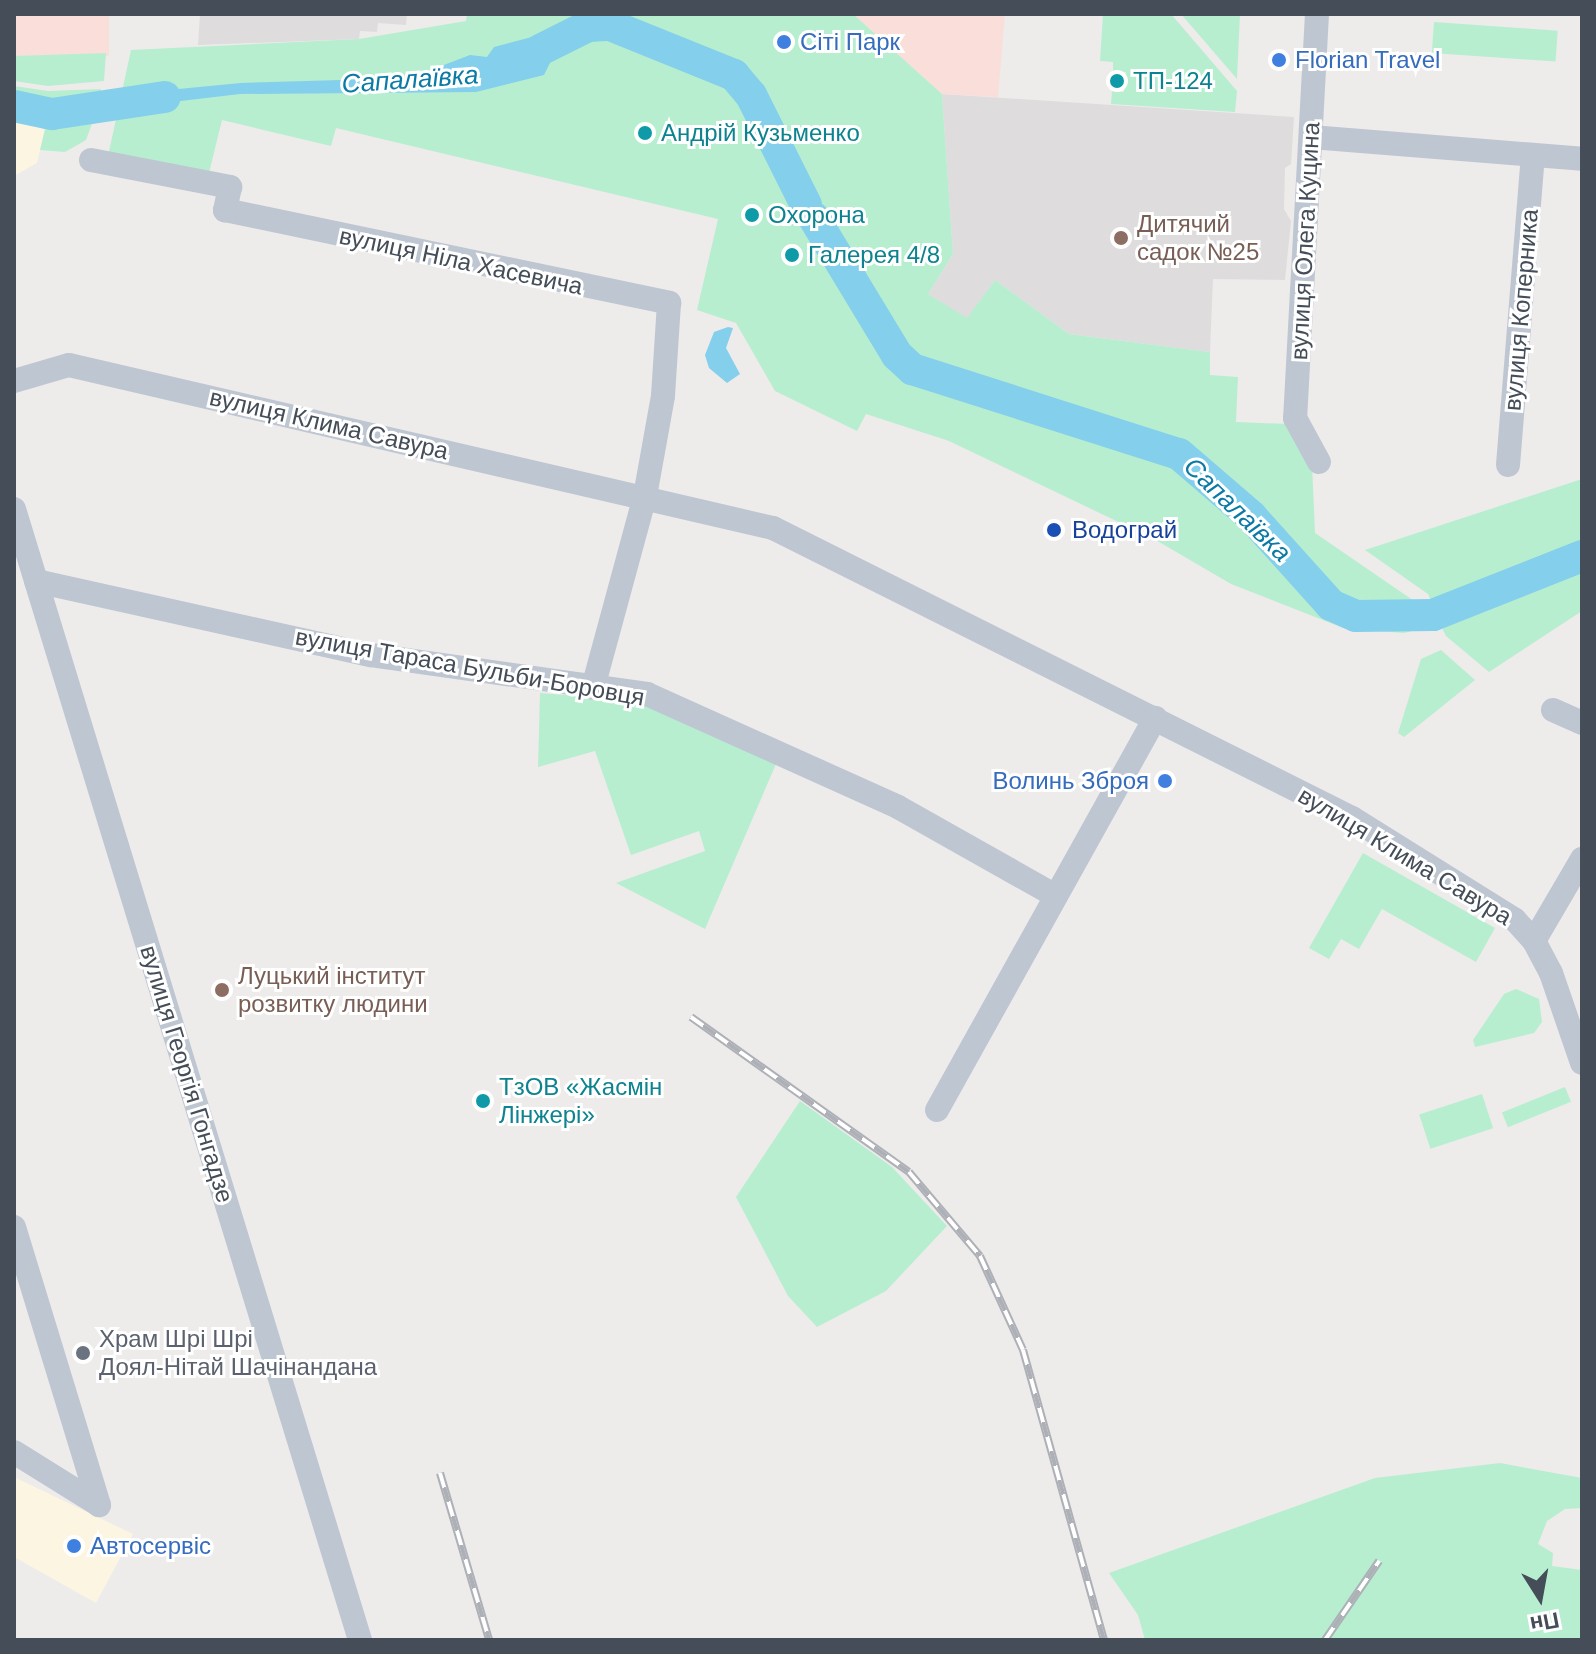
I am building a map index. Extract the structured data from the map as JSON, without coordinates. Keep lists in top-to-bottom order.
{
  "streets": {
    "street": [
      "вулиця Олега Куцина",
      "вулиця Ніла Хасевича",
      "вулиця Коперника",
      "вулиця Клима Савура",
      "вулиця Тараса Бульби-Боровця",
      "вулиця Георгія Гонгадзе"
    ]
  },
  "crossings": [
    ["вулиця Ніла Хасевича", "вулиця Клима Савура"],
    ["вулиця Тараса Бульби-Боровця", "вулиця Георгія Гонгадзе"]
  ],
  "water": ["Сапалаївка"],
  "places": [
    "Сіті Парк",
    "Florian Travel",
    "ТП-124",
    "Андрій Кузьменко",
    "Охорона",
    "Дитячий садок №25",
    "Галерея 4/8",
    "Водограй",
    "Волинь Зброя",
    "Луцький інститут розвитку людини",
    "ТзОВ «Жасмін Лінжері»",
    "Храм Шрі Шрі Доял-Нітай Шачінандана",
    "Автосервіс"
  ],
  "north": "bottom"
}
